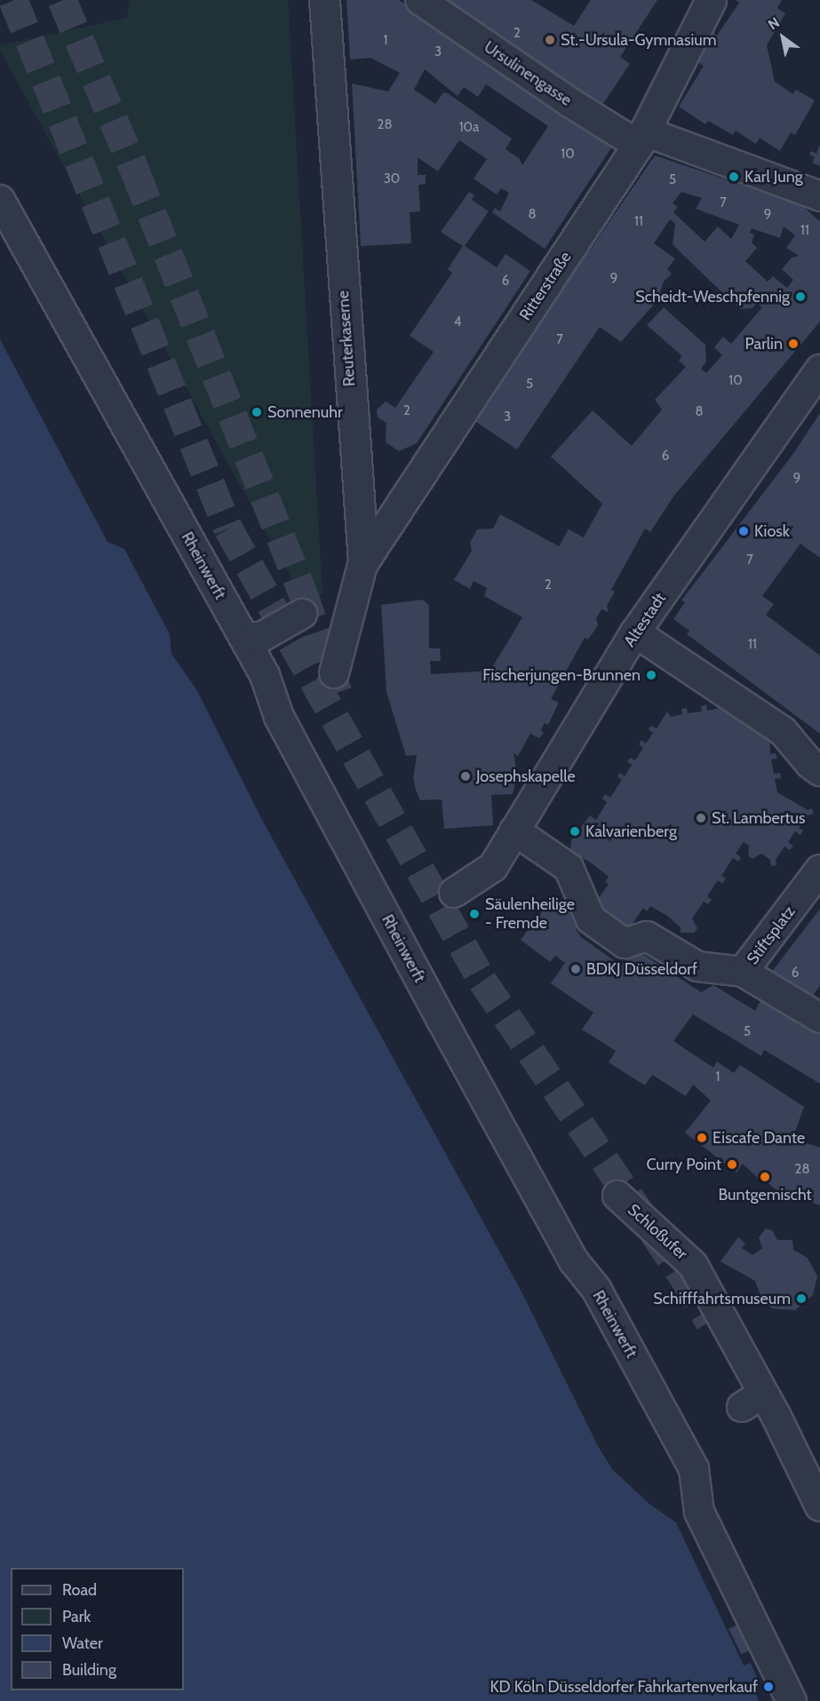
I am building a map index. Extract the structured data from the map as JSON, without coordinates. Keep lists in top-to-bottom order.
{
  "streets": {
    "street": [
      "Ursulinengasse",
      "Ritterstraße",
      "Reuterkaserne",
      "Rheinwerft",
      "Altestadt",
      "Stiftsplatz",
      "Schloßufer"
    ]
  },
  "crossings": [
    ["Ursulinengasse", "Ritterstraße"],
    ["Ritterstraße", "Reuterkaserne"],
    ["Altestadt", "Stiftsplatz"]
  ],
  "places": [
    "St.-Ursula-Gymnasium",
    "Karl Jung",
    "Scheidt-Weschpfennig",
    "Parlin",
    "Sonnenuhr",
    "Kiosk",
    "Fischerjungen-Brunnen",
    "Josephskapelle",
    "St. Lambertus",
    "Kalvarienberg",
    "Säulenheilige - Fremde",
    "BDKJ Düsseldorf",
    "Eiscafe Dante",
    "Curry Point",
    "Buntgemischt",
    "Schifffahrtsmuseum",
    "KD Köln Düsseldorfer Fahrkartenverkauf"
  ],
  "house_numbers": [
    "2",
    "1",
    "3",
    "28",
    "10a",
    "10",
    "30",
    "5",
    "7",
    "8",
    "9",
    "11",
    "11",
    "9",
    "6",
    "4",
    "7",
    "10",
    "5",
    "2",
    "8",
    "3",
    "6",
    "9",
    "7",
    "2",
    "11",
    "6",
    "5",
    "1",
    "28"
  ],
  "legend": [
    "Road",
    "Park",
    "Water",
    "Building"
  ],
  "north": "top left"
}
